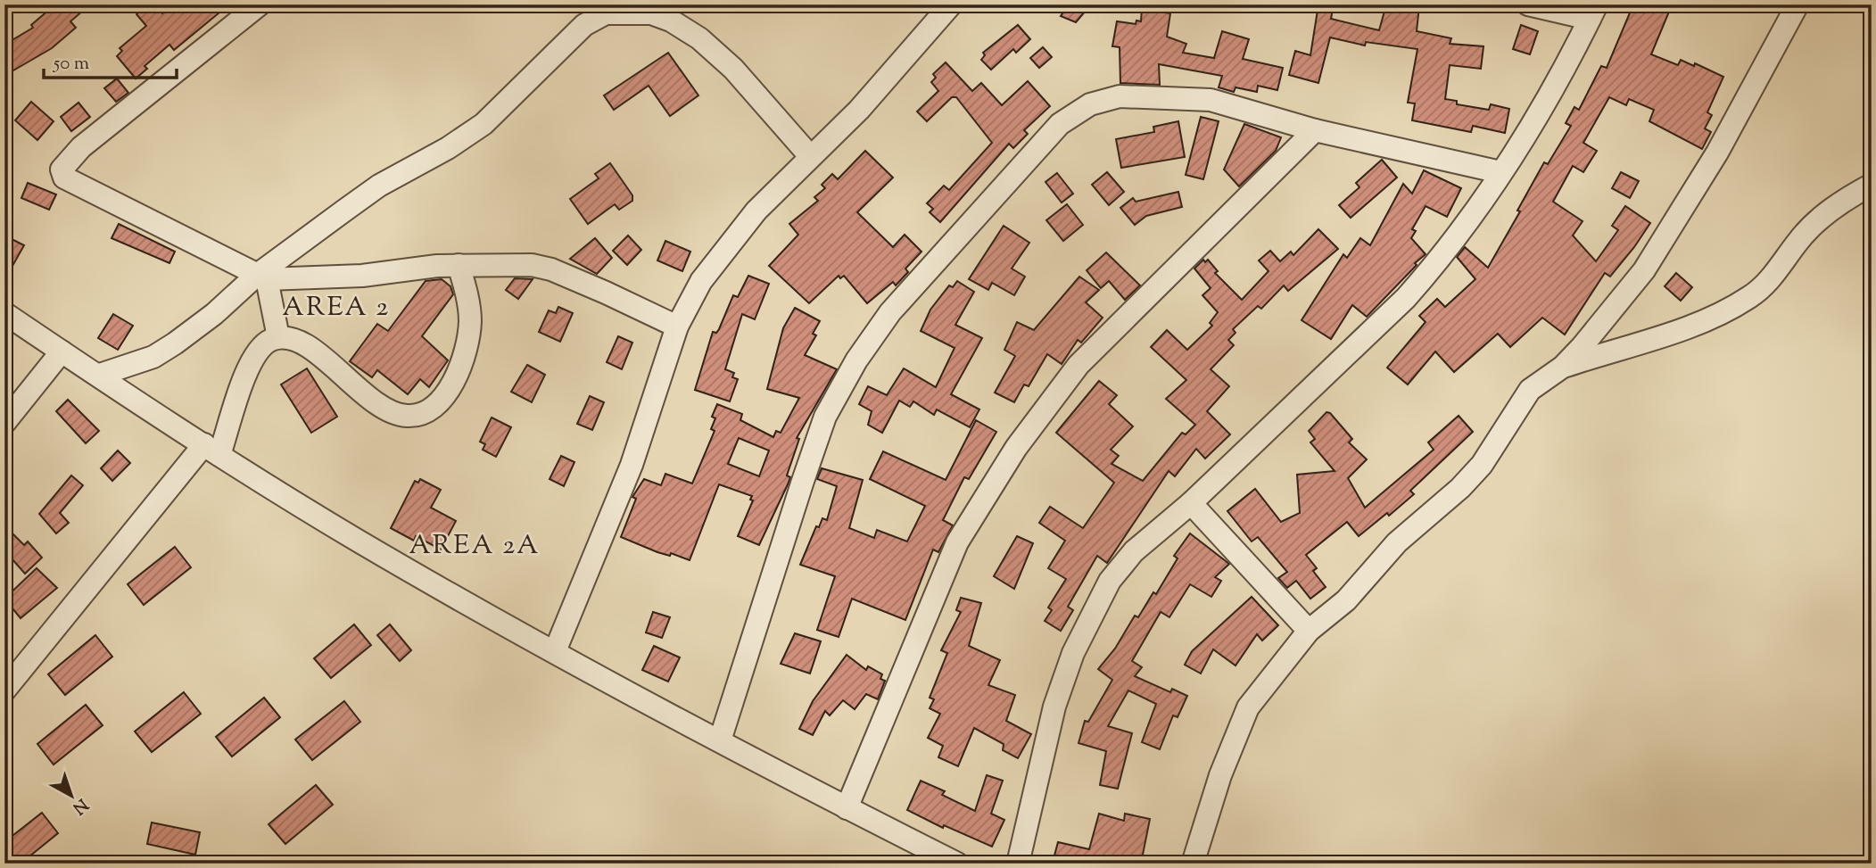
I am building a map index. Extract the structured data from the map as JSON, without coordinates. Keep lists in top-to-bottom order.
{
  "districts": ["AREA 2", "AREA 2A"],
  "scale_bar": "50 m",
  "north": "bottom right"
}
